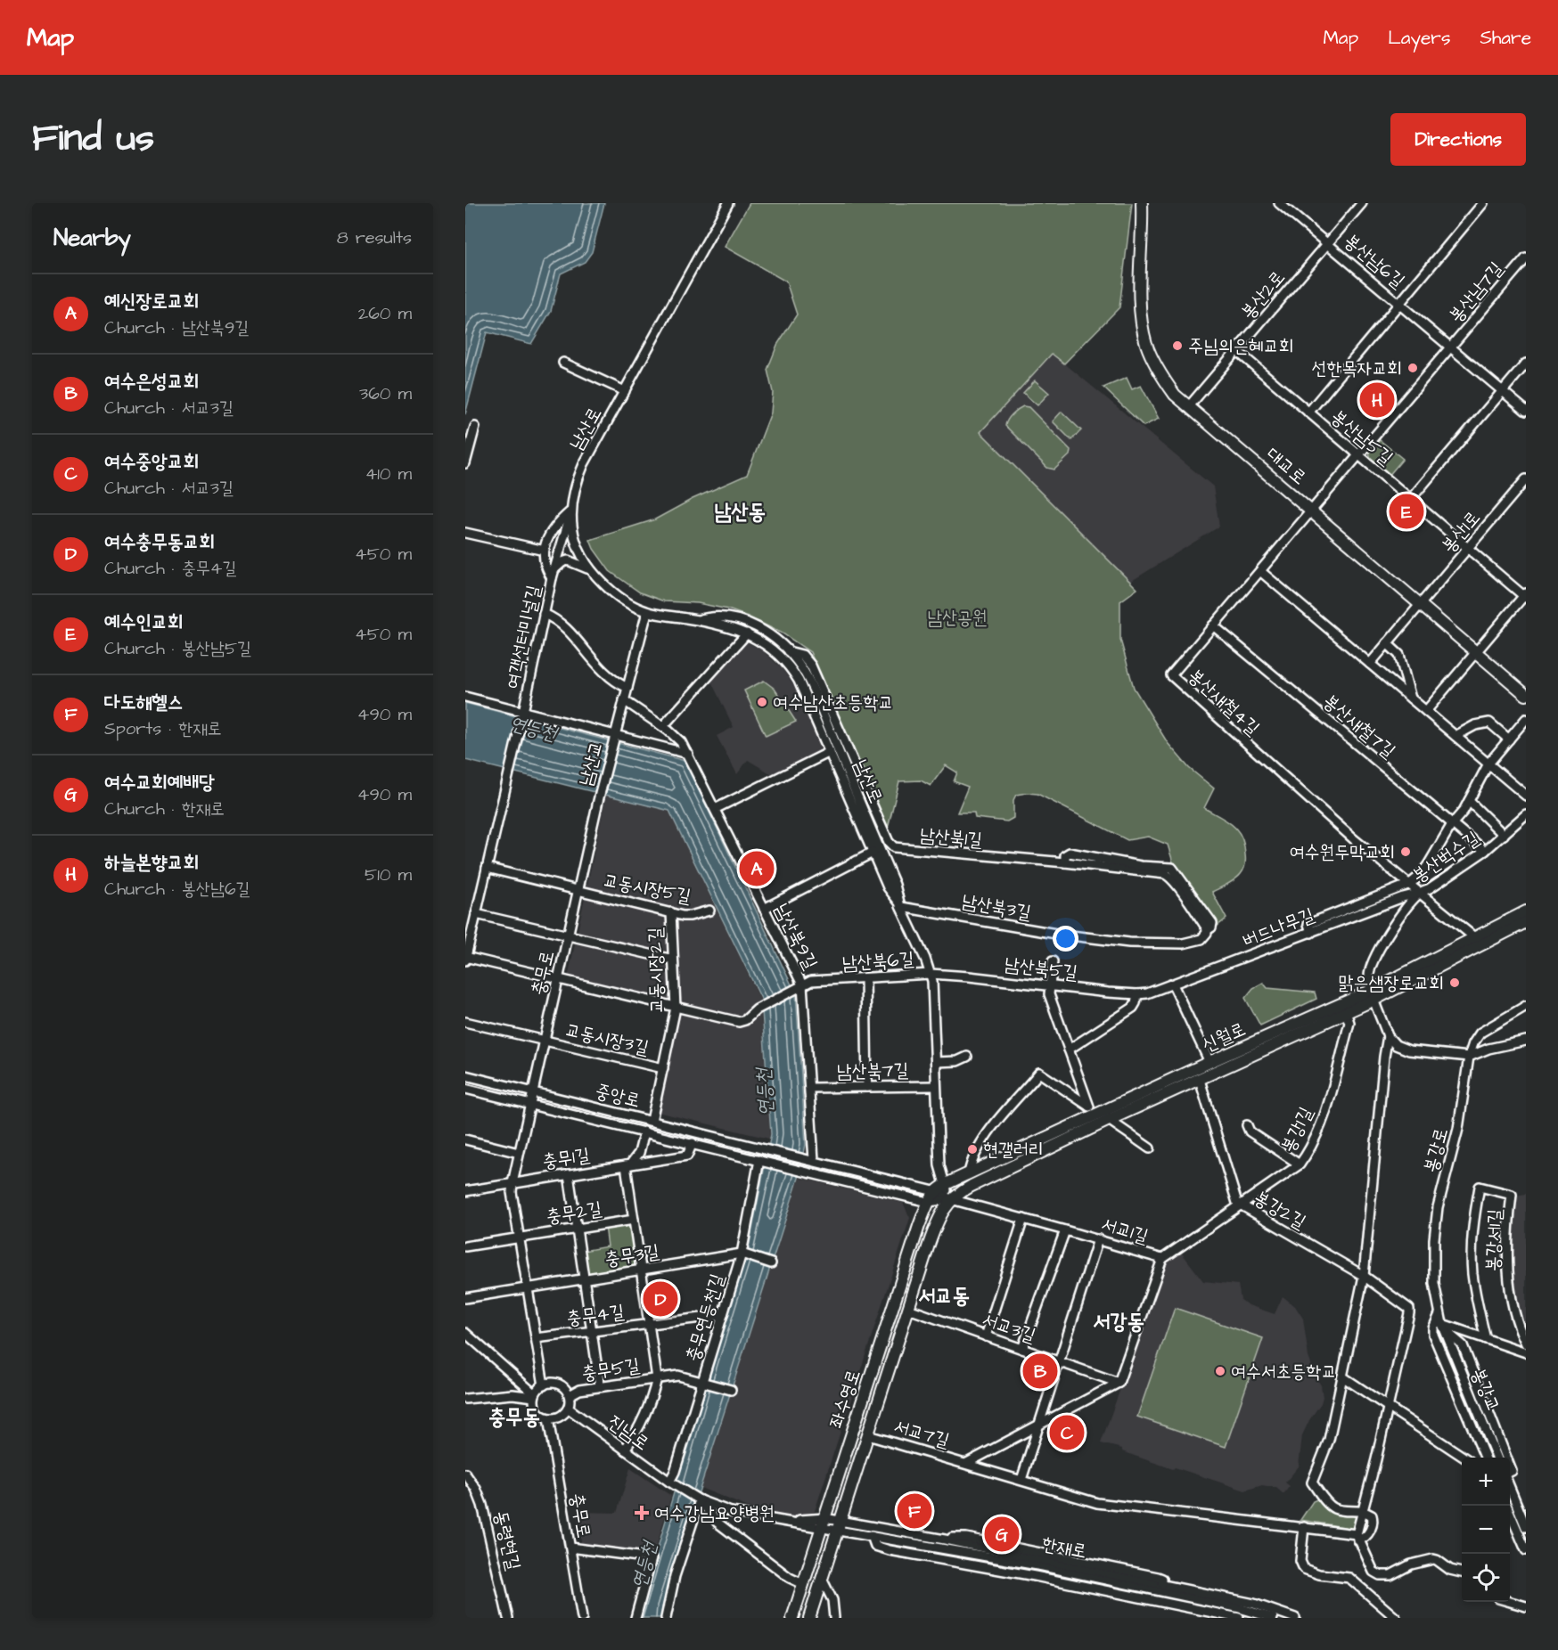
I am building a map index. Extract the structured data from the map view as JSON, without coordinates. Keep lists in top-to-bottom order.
{
  "streets": {
    "main road": ["대교로", "신월로", "좌수영로"],
    "street": [
      "봉산남6길",
      "봉산남7길",
      "봉산2로",
      "남산로",
      "봉산남5길",
      "봉산1로",
      "여객선터미널길",
      "봉산새철4길",
      "봉산새철7길",
      "남산교",
      "남산북1길",
      "봉산벅수길",
      "교동시장5길",
      "남산북3길",
      "버드나무길",
      "남산북9길",
      "남산북6길",
      "남산북5길",
      "교동시장2길",
      "충무로",
      "교동시장3길",
      "남산북7길",
      "중앙로",
      "봉강1길",
      "봉강로",
      "충무1길",
      "봉강2길",
      "충무2길",
      "서교1길",
      "봉강서1길",
      "충무3길",
      "충무4길",
      "충무연등천길",
      "서교3길",
      "충무5길",
      "봉강교",
      "진남로",
      "서교7길",
      "동령현길",
      "한재로"
    ]
  },
  "crossings": [
    ["봉산남6길", "봉산남7길"],
    ["봉산남6길", "봉산2로"],
    ["봉산남6길", "봉산남5길"],
    ["봉산2로", "봉산남5길"],
    ["봉산2로", "대교로"],
    ["남산로", "여객선터미널길"],
    ["남산로", "남산북1길"],
    ["남산로", "남산북3길"],
    ["남산로", "남산북6길"],
    ["남산로", "남산북5길"],
    ["남산로", "신월로"],
    ["남산로", "남산북7길"],
    ["남산로", "서교1길"],
    ["남산로", "좌수영로"],
    ["봉산남5길", "봉산1로"],
    ["봉산남5길", "봉산새철4길"],
    ["대교로", "봉산1로"],
    ["대교로", "봉산새철4길"],
    ["봉산새철4길", "봉산새철7길"],
    ["봉산새철4길", "봉산벅수길"],
    ["봉산새철4길", "버드나무길"],
    ["봉산새철4길", "신월로"],
    ["봉산새철7길", "봉산벅수길"],
    ["남산교", "충무로"],
    ["남산북1길", "남산북3길"],
    ["봉산벅수길", "버드나무길"],
    ["봉산벅수길", "신월로"],
    ["교동시장5길", "교동시장2길"],
    ["교동시장5길", "충무로"],
    ["버드나무길", "남산북5길"],
    ["남산북9길", "남산북6길"],
    ["남산북9길", "남산북7길"],
    ["남산북9길", "중앙로"],
    ["남산북6길", "남산북5길"],
    ["남산북6길", "교동시장2길"],
    ["남산북6길", "충무로"],
    ["교동시장2길", "교동시장3길"],
    ["교동시장2길", "중앙로"],
    ["충무로", "교동시장3길"],
    ["충무로", "중앙로"],
    ["충무로", "충무1길"],
    ["충무로", "충무2길"],
    ["충무로", "충무3길"],
    ["충무로", "충무4길"],
    ["충무로", "충무5길"],
    ["충무로", "진남로"],
    ["신월로", "봉강1길"],
    ["신월로", "봉강2길"],
    ["신월로", "서교1길"],
    ["신월로", "좌수영로"],
    ["봉강1길", "봉강2길"],
    ["봉강1길", "서교1길"],
    ["봉강로", "봉강교"],
    ["봉강2길", "서교7길"],
    ["서교1길", "서교3길"],
    ["서교1길", "좌수영로"],
    ["충무3길", "충무연등천길"],
    ["충무3길", "충무5길"],
    ["충무4길", "충무연등천길"],
    ["충무4길", "충무5길"],
    ["충무연등천길", "충무5길"],
    ["충무연등천길", "진남로"],
    ["서교3길", "좌수영로"],
    ["충무5길", "진남로"],
    ["좌수영로", "서교7길"],
    ["좌수영로", "한재로"]
  ],
  "districts": [
    "남산동",
    "서교동",
    "서강동",
    "충무동"
  ],
  "water": ["연등천"],
  "parks": ["남산공원"],
  "places": {
    "other": [
      "주님의은혜교회",
      "선한목자교회",
      "여수남산초등학교",
      "여수원두막교회",
      "맑은샘장로교회",
      "현갤러리",
      "여수서초등학교"
    ],
    "health": ["여수강남요양병원"]
  },
  "page": {
    "header": "Map",
    "nav": ["Map", "Layers", "Share"],
    "title": "Find us",
    "buttons": "Directions",
    "heading": ["Nearby", "8 results"],
    "list": [
      {
        "mark": "A",
        "name": "예신장로교회",
        "note": "Church · 남산북9길",
        "value": "260 m"
      },
      {
        "mark": "B",
        "name": "여수은성교회",
        "note": "Church · 서교3길",
        "value": "360 m"
      },
      {
        "mark": "C",
        "name": "여수중앙교회",
        "note": "Church · 서교3길",
        "value": "410 m"
      },
      {
        "mark": "D",
        "name": "여수충무동교회",
        "note": "Church · 충무4길",
        "value": "450 m"
      },
      {
        "mark": "E",
        "name": "예수인교회",
        "note": "Church · 봉산남5길",
        "value": "450 m"
      },
      {
        "mark": "F",
        "name": "다도해헬스",
        "note": "Sports · 한재로",
        "value": "490 m"
      },
      {
        "mark": "G",
        "name": "여수교회예배당",
        "note": "Church · 한재로",
        "value": "490 m"
      },
      {
        "mark": "H",
        "name": "하늘본향교회",
        "note": "Church · 봉산남6길",
        "value": "510 m"
      }
    ],
    "pins": [
      "H",
      "E",
      "A",
      "D",
      "B",
      "C",
      "F",
      "G"
    ],
    "map_buttons": ["+", "−"]
  }
}
